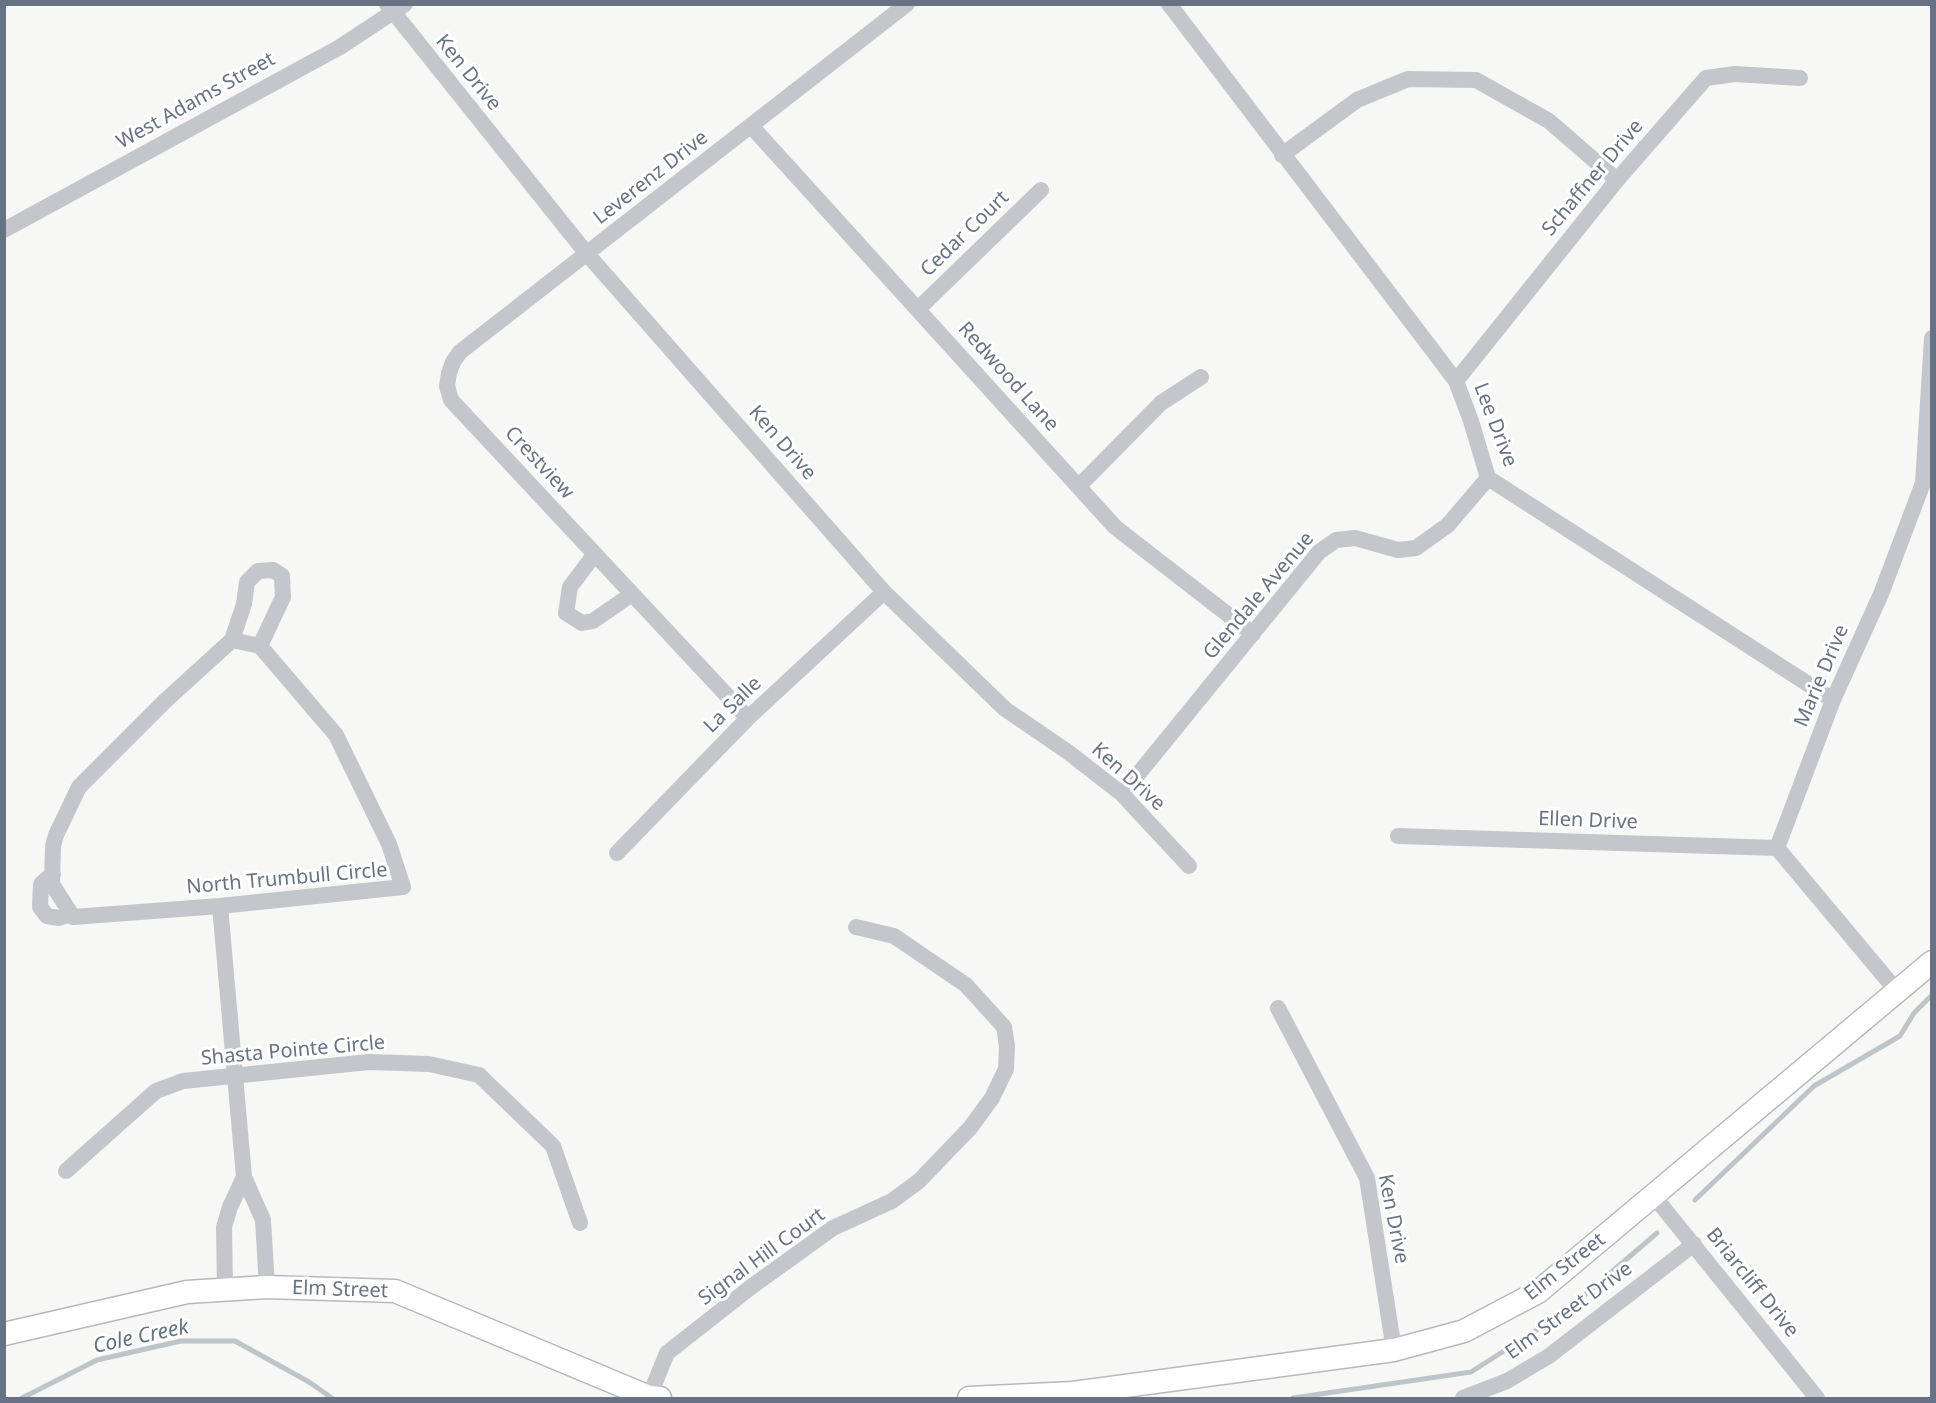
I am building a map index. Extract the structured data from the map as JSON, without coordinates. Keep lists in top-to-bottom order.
{
  "streets": {
    "main road": ["Elm Street"],
    "street": [
      "Ken Drive",
      "West Adams Street",
      "Leverenz Drive",
      "Schaffner Drive",
      "Cedar Court",
      "Redwood Lane",
      "Lee Drive",
      "Crestview",
      "Glendale Avenue",
      "Marie Drive",
      "La Salle",
      "Ellen Drive",
      "North Trumbull Circle",
      "Shasta Pointe Circle",
      "Signal Hill Court",
      "Briarcliff Drive",
      "Elm Street Drive"
    ]
  },
  "crossings": [
    ["Ken Drive", "West Adams Street"],
    ["Ken Drive", "Leverenz Drive"],
    ["Ken Drive", "Glendale Avenue"],
    ["Ken Drive", "La Salle"],
    ["Ken Drive", "Elm Street"],
    ["Leverenz Drive", "Redwood Lane"],
    ["Leverenz Drive", "Crestview"],
    ["Schaffner Drive", "Lee Drive"],
    ["Cedar Court", "Redwood Lane"],
    ["Redwood Lane", "Glendale Avenue"],
    ["Lee Drive", "Glendale Avenue"],
    ["Lee Drive", "Marie Drive"],
    ["Crestview", "La Salle"],
    ["Marie Drive", "Ellen Drive"],
    ["Signal Hill Court", "Elm Street"],
    ["Elm Street", "Briarcliff Drive"],
    ["Briarcliff Drive", "Elm Street Drive"]
  ],
  "water": ["Cole Creek"]
}
